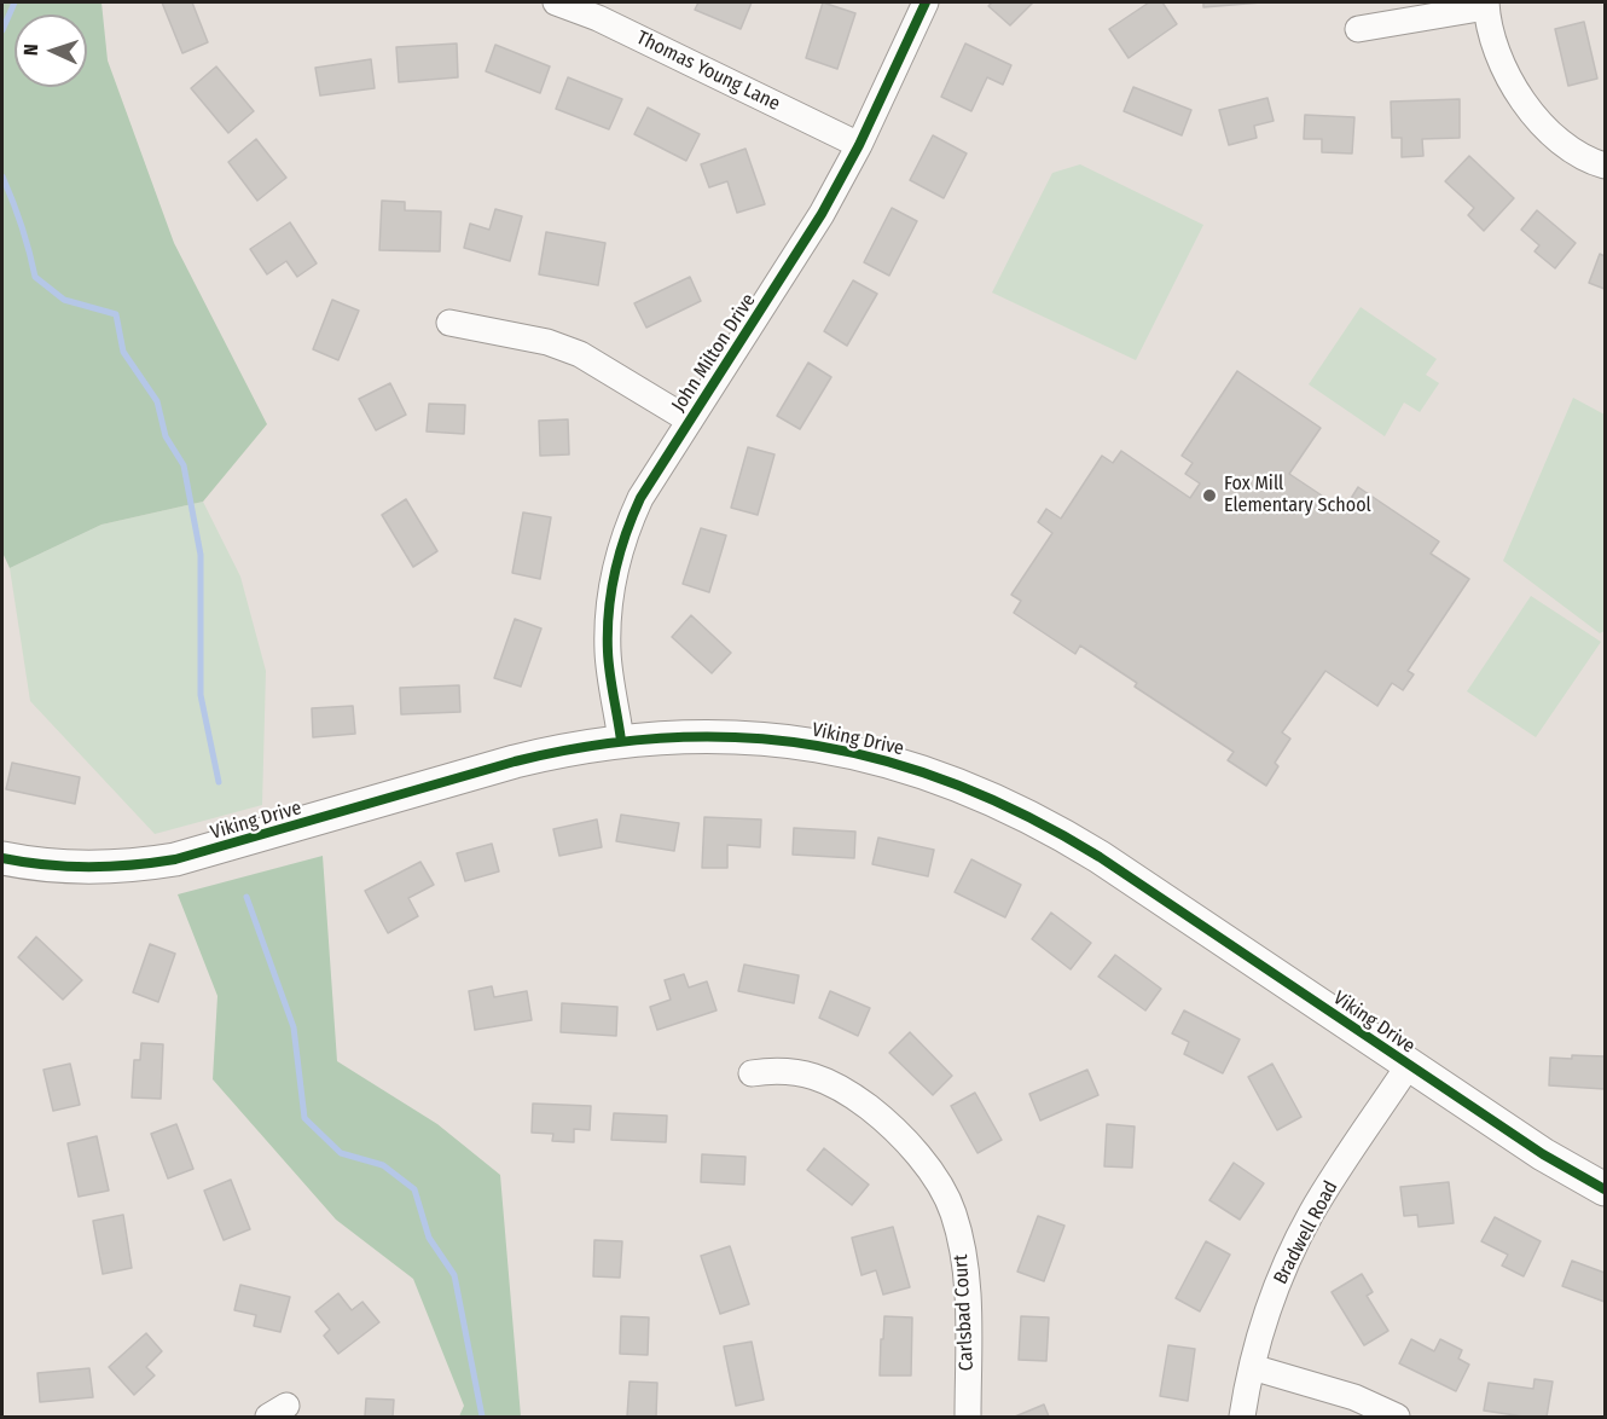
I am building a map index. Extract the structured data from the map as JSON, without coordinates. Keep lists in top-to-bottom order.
{
  "streets": {
    "street": [
      "Thomas Young Lane",
      "John Milton Drive",
      "Viking Drive",
      "Bradwell Road",
      "Carlsbad Court"
    ]
  },
  "crossings": [
    ["Thomas Young Lane", "John Milton Drive"],
    ["John Milton Drive", "Viking Drive"],
    ["Viking Drive", "Bradwell Road"]
  ],
  "places": ["Fox Mill Elementary School"],
  "north": "left"
}
